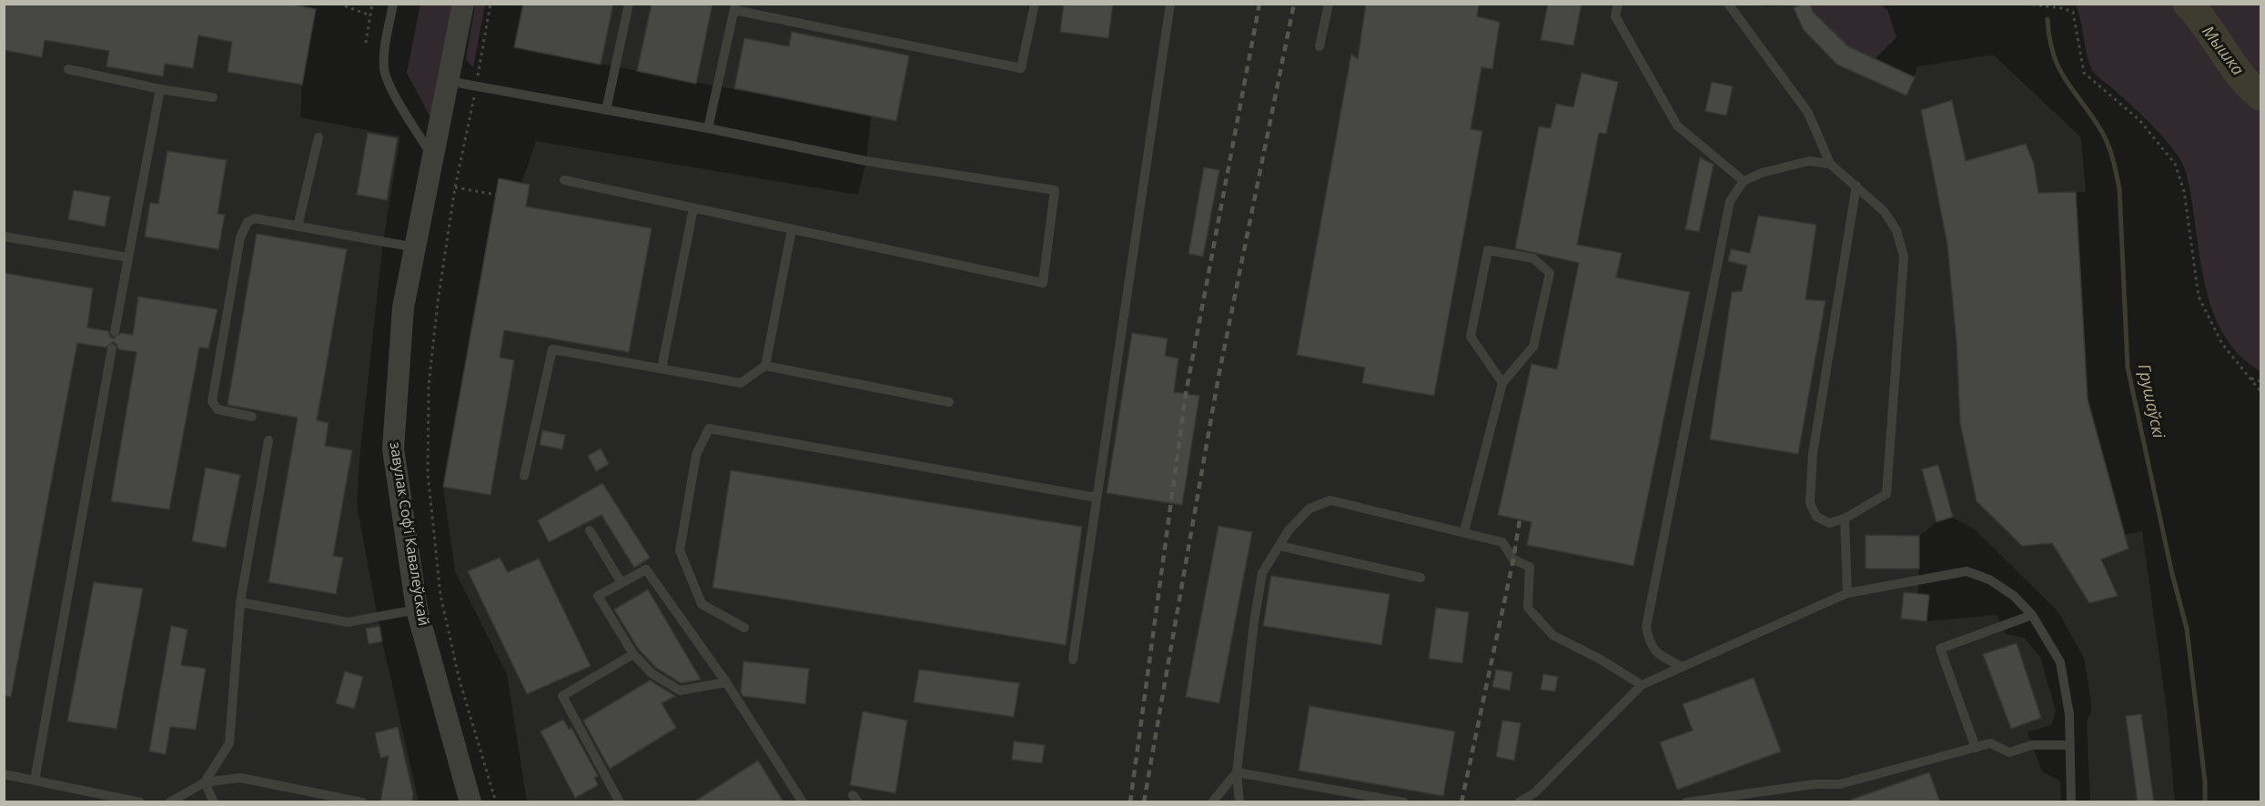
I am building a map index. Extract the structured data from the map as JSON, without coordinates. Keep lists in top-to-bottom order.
{
  "streets": {
    "street": ["завулак Софʼі Кавалеўскай"]
  },
  "water": ["Мышка", "Грушаўскі"]
}
